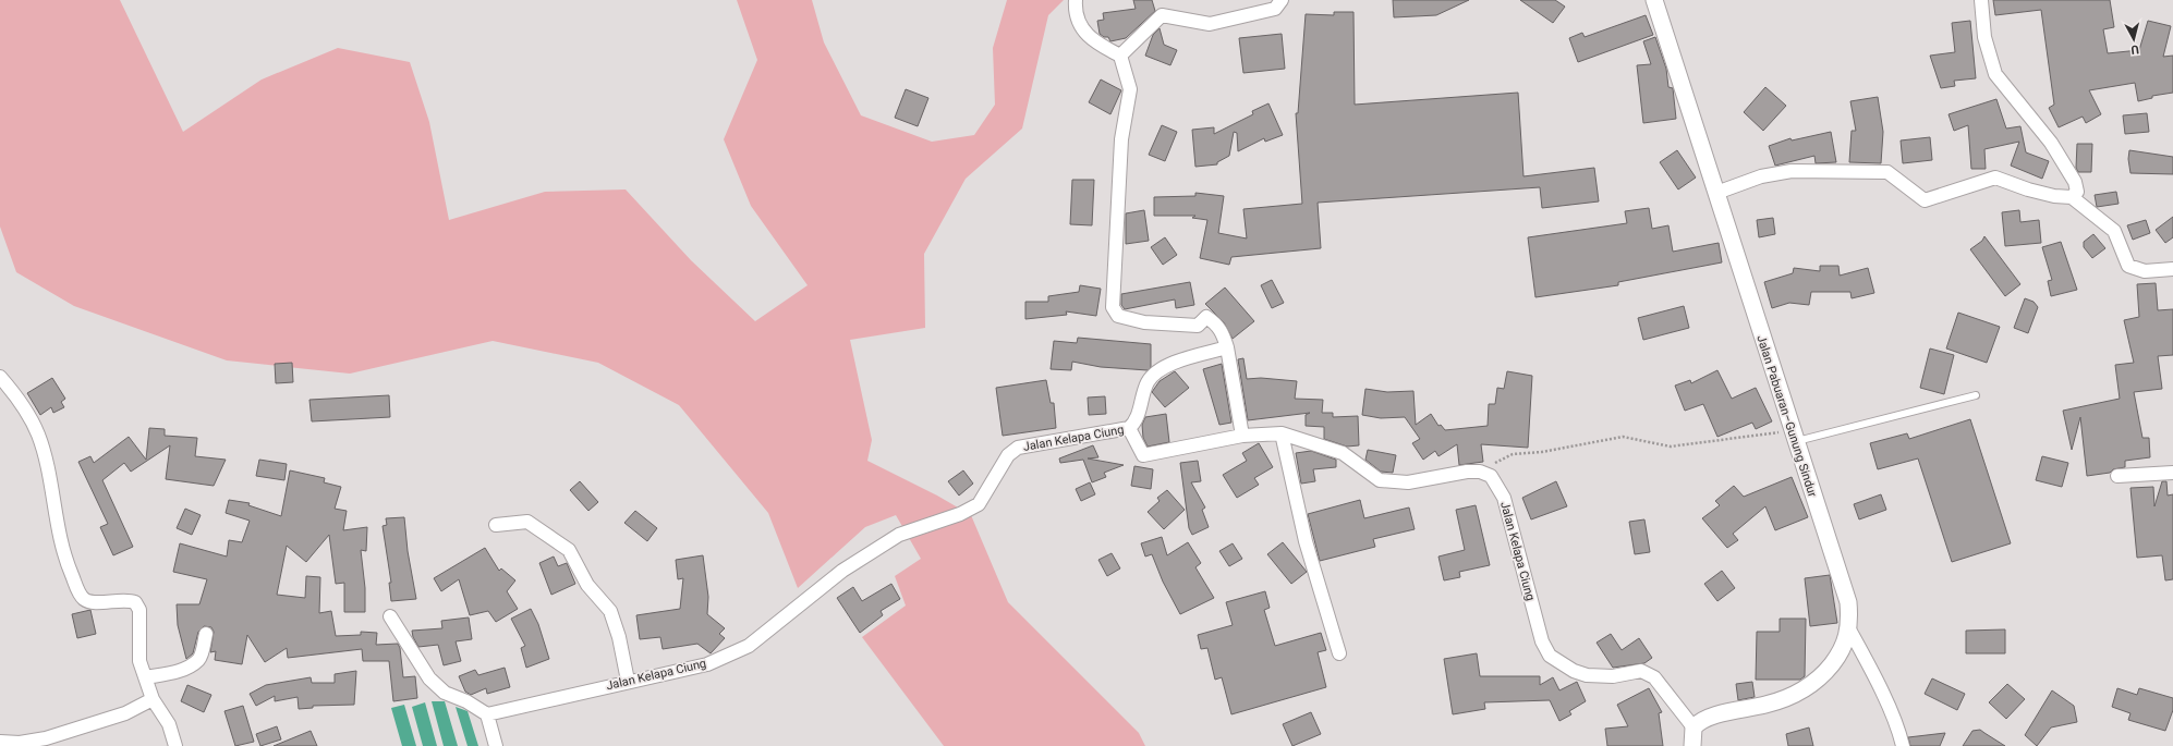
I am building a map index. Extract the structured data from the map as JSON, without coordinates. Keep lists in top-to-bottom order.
{
  "streets": {
    "street": ["Jalan Pabuaran–Gunung Sindur", "Jalan Kelapa Ciung"]
  },
  "crossings": [
    ["Jalan Pabuaran–Gunung Sindur", "Jalan Kelapa Ciung"]
  ],
  "north": "bottom"
}
